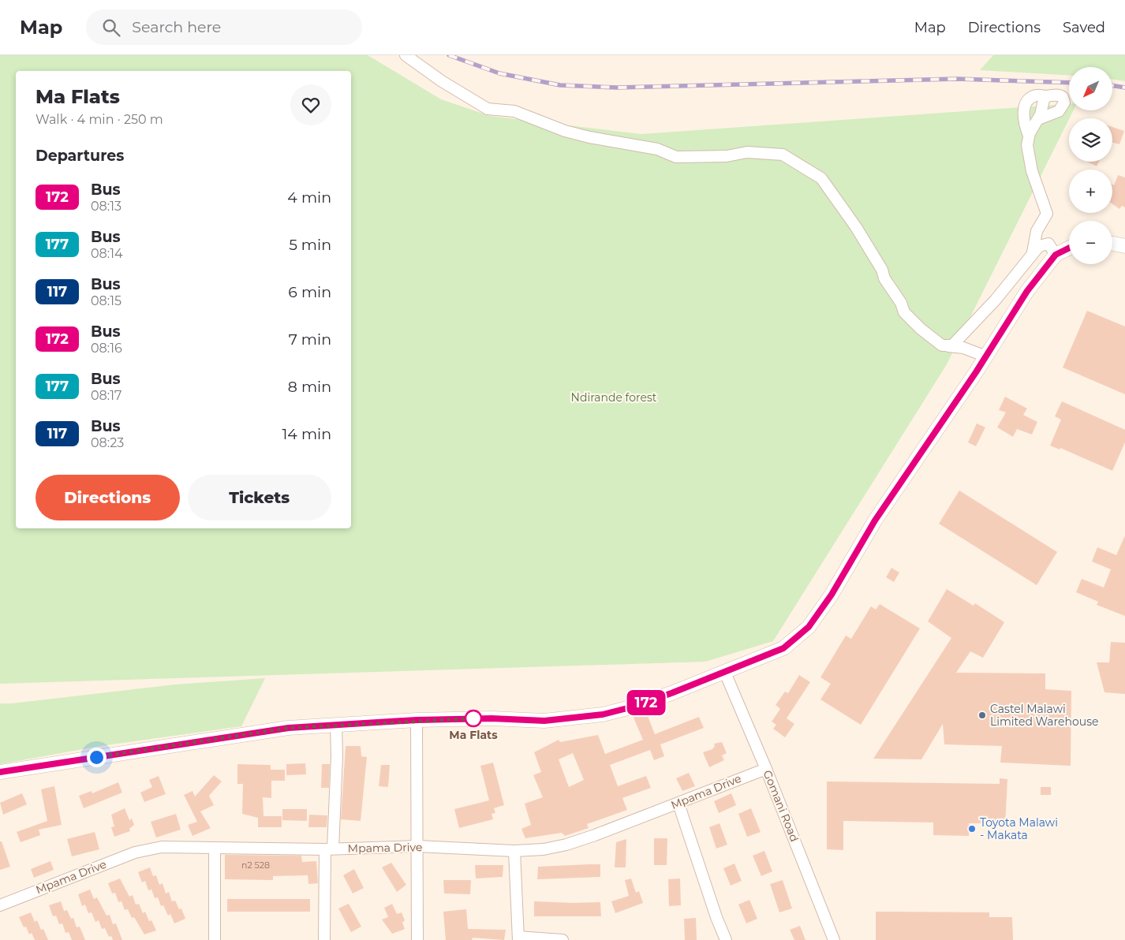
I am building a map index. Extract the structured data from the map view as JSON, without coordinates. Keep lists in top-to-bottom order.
{
  "streets": {
    "street": ["Mpama Drive", "Gomani Road"]
  },
  "crossings": [
    ["Mpama Drive", "Gomani Road"]
  ],
  "parks": ["Ndirande forest"],
  "places": ["Castel Malawi Limited Warehouse", "Ma Flats", "Toyota Malawi - Makata"],
  "lines": ["bus line 172"],
  "house_numbers": ["n2 528"],
  "north": "bottom left",
  "page": {
    "header": "Map",
    "search": "Search here",
    "nav": ["Map", "Directions", "Saved"],
    "on_map": "172",
    "map_buttons": ["+", "−"],
    "heading": [
      ["Ma Flats", "Walk · 4 min · 250 m"],
      "Departures"
    ],
    "list": [
      {
        "mark": "172",
        "name": "Bus",
        "note": "08:13",
        "value": "4 min"
      },
      {
        "mark": "177",
        "name": "Bus",
        "note": "08:14",
        "value": "5 min"
      },
      {
        "mark": "117",
        "name": "Bus",
        "note": "08:15",
        "value": "6 min"
      },
      {
        "mark": "172",
        "name": "Bus",
        "note": "08:16",
        "value": "7 min"
      },
      {
        "mark": "177",
        "name": "Bus",
        "note": "08:17",
        "value": "8 min"
      },
      {
        "mark": "117",
        "name": "Bus",
        "note": "08:23",
        "value": "14 min"
      }
    ],
    "buttons": ["Directions", "Tickets"]
  }
}
